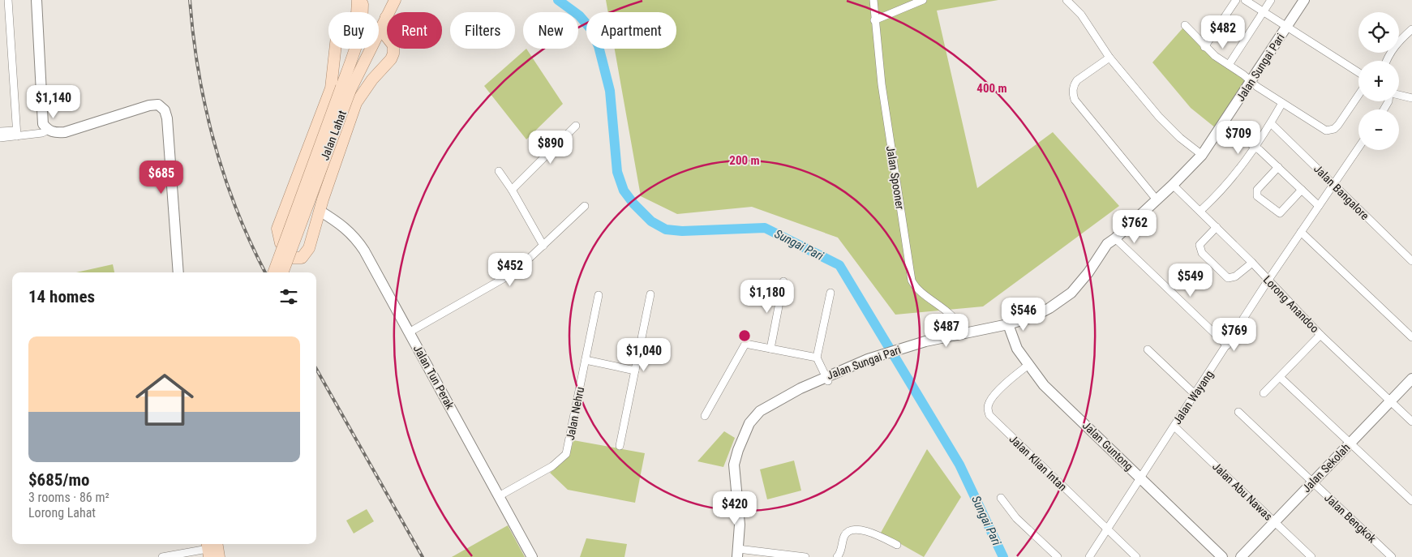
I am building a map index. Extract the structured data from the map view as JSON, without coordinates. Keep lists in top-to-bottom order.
{
  "streets": {
    "main road": [
      "Jalan Sungai Pari",
      "Jalan Lahat",
      "Jalan Tun Perak",
      "Jalan Guntong",
      "Jalan Sekolah"
    ],
    "street": [
      "Jalan Spooner",
      "Jalan Bangalore",
      "Lorong Anandoo",
      "Jalan Wayang",
      "Jalan Nehru",
      "Jalan Klian Intan",
      "Jalan Abu Nawas",
      "Jalan Bengkok"
    ]
  },
  "crossings": [
    ["Jalan Sungai Pari", "Jalan Spooner"],
    ["Jalan Sungai Pari", "Lorong Anandoo"],
    ["Jalan Sungai Pari", "Jalan Guntong"],
    ["Jalan Bangalore", "Jalan Wayang"],
    ["Lorong Anandoo", "Jalan Wayang"],
    ["Lorong Anandoo", "Jalan Sekolah"],
    ["Jalan Tun Perak", "Jalan Nehru"],
    ["Jalan Wayang", "Jalan Guntong"],
    ["Jalan Wayang", "Jalan Klian Intan"],
    ["Jalan Wayang", "Jalan Abu Nawas"],
    ["Jalan Guntong", "Jalan Klian Intan"],
    ["Jalan Sekolah", "Jalan Abu Nawas"],
    ["Jalan Sekolah", "Jalan Bengkok"]
  ],
  "water": ["Sungai Pari"],
  "page": {
    "map_buttons": ["+", "−"],
    "chip": [
      "Buy",
      "Rent",
      "Filters",
      "New",
      "Apartment"
    ],
    "price": [
      "$482",
      "$1,140",
      "$709",
      "$890",
      "$685",
      "$762",
      "$452",
      "$549",
      "$1,180",
      "$546",
      "$487",
      "$769",
      "$1,040",
      "$420"
    ],
    "heading": "14 homes",
    "list": [
      {
        "name": "$685/mo",
        "note": "3 rooms · 86 m² · Lorong Lahat"
      }
    ]
  },
  "rings": ["400 m", "200 m"]
}
